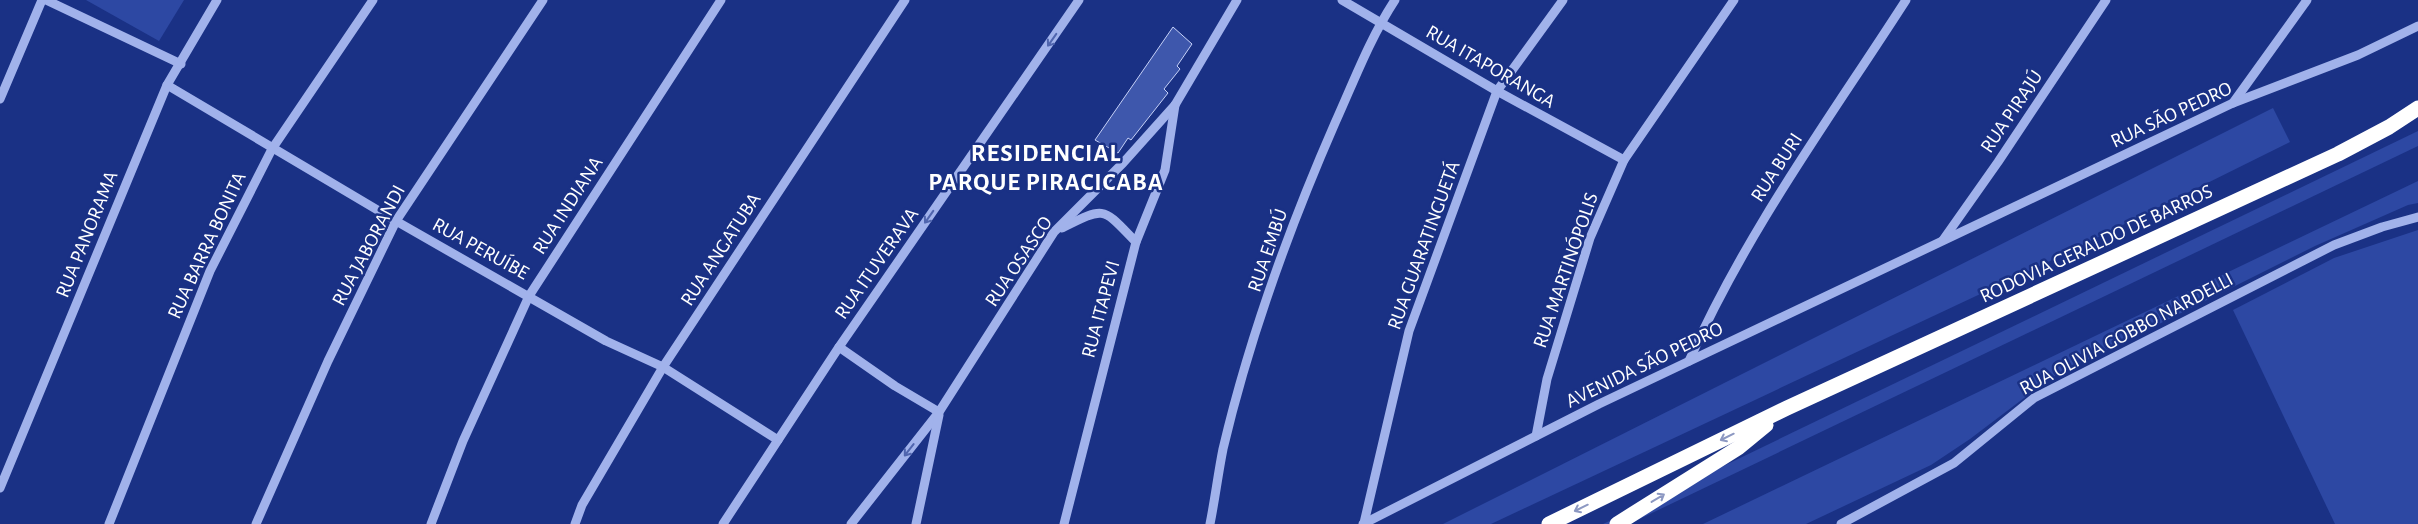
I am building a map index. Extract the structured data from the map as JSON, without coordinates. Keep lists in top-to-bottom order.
{
  "streets": {
    "highway": ["RODOVIA GERALDO DE BARROS"],
    "street": [
      "RUA ITAPORANGA",
      "RUA PIRAJÚ",
      "RUA SÃO PEDRO",
      "RUA BURI",
      "RUA INDIANA",
      "RUA PANORAMA",
      "RUA BARRA BONITA",
      "RUA JABORANDI",
      "RUA GUARATINGUETÁ",
      "RUA PERUÍBE",
      "RUA ANGATUBA",
      "RUA EMBÚ",
      "RUA OSASCO",
      "RUA ITUVERAVA",
      "RUA MARTINÓPOLIS",
      "RUA ITAPEVI",
      "RUA OLIVIA GOBBO NARDELLI",
      "AVENIDA SÃO PEDRO"
    ]
  },
  "crossings": [
    ["RUA ITAPORANGA", "RUA GUARATINGUETÁ"],
    ["RUA ITAPORANGA", "RUA EMBÚ"],
    ["RUA ITAPORANGA", "RUA MARTINÓPOLIS"],
    ["RUA PIRAJÚ", "RUA SÃO PEDRO"],
    ["RUA PIRAJÚ", "AVENIDA SÃO PEDRO"],
    ["RUA SÃO PEDRO", "AVENIDA SÃO PEDRO"],
    ["RUA BURI", "AVENIDA SÃO PEDRO"],
    ["RUA INDIANA", "RUA PERUÍBE"],
    ["RUA PANORAMA", "RUA PERUÍBE"],
    ["RUA BARRA BONITA", "RUA PERUÍBE"],
    ["RUA JABORANDI", "RUA PERUÍBE"],
    ["RUA GUARATINGUETÁ", "AVENIDA SÃO PEDRO"],
    ["RUA PERUÍBE", "RUA ANGATUBA"],
    ["RUA PERUÍBE", "RUA ITUVERAVA"],
    ["RUA OSASCO", "RUA ITAPEVI"],
    ["RUA MARTINÓPOLIS", "AVENIDA SÃO PEDRO"]
  ],
  "one_way": ["RUA ITUVERAVA"],
  "districts": ["RESIDENCIAL PARQUE PIRACICABA"]
}
